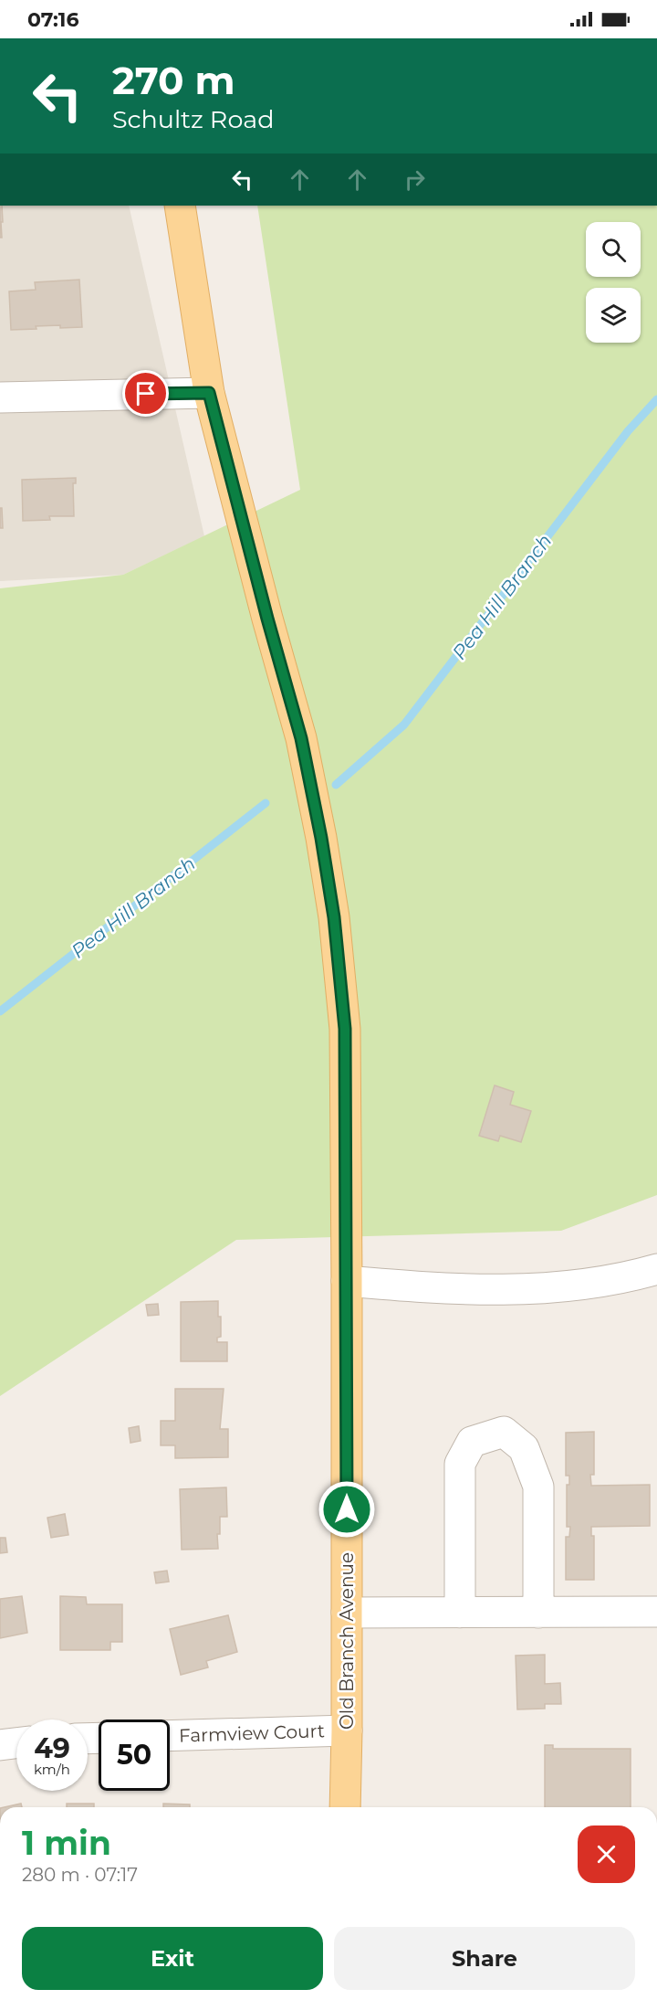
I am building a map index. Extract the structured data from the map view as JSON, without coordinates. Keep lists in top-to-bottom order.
{
  "streets": {
    "main road": ["Old Branch Avenue"],
    "street": ["Farmview Court"]
  },
  "crossings": [
    ["Old Branch Avenue", "Farmview Court"]
  ],
  "water": ["Pea Hill Branch"],
  "page": {
    "status": "07:16",
    "turn": ["270 m", "Schultz Road"],
    "speed": "49 km/h",
    "limit": "50",
    "heading": ["1 min", "280 m · 07:17"],
    "buttons": ["Exit", "Share"]
  }
}
